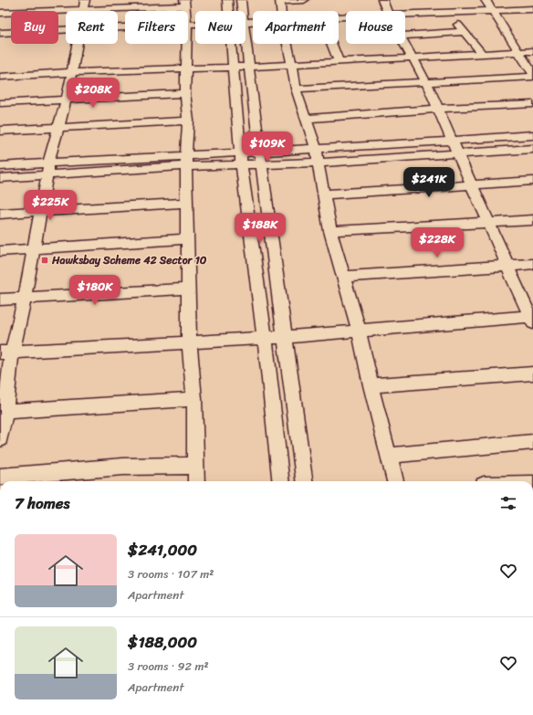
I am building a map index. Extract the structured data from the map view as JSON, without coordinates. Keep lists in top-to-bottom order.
{
  "places": {
    "transit": ["Hawksbay Scheme 42 Sector 10"]
  },
  "page": {
    "chip": [
      "Buy",
      "Rent",
      "Filters",
      "New",
      "Apartment",
      "House"
    ],
    "price": [
      "$208K",
      "$109K",
      "$241K",
      "$225K",
      "$188K",
      "$228K",
      "$180K"
    ],
    "heading": "7 homes",
    "list": [
      {
        "name": "$241,000",
        "note": "3 rooms · 107 m² · Apartment"
      },
      {
        "name": "$188,000",
        "note": "3 rooms · 92 m² · Apartment"
      }
    ]
  }
}
